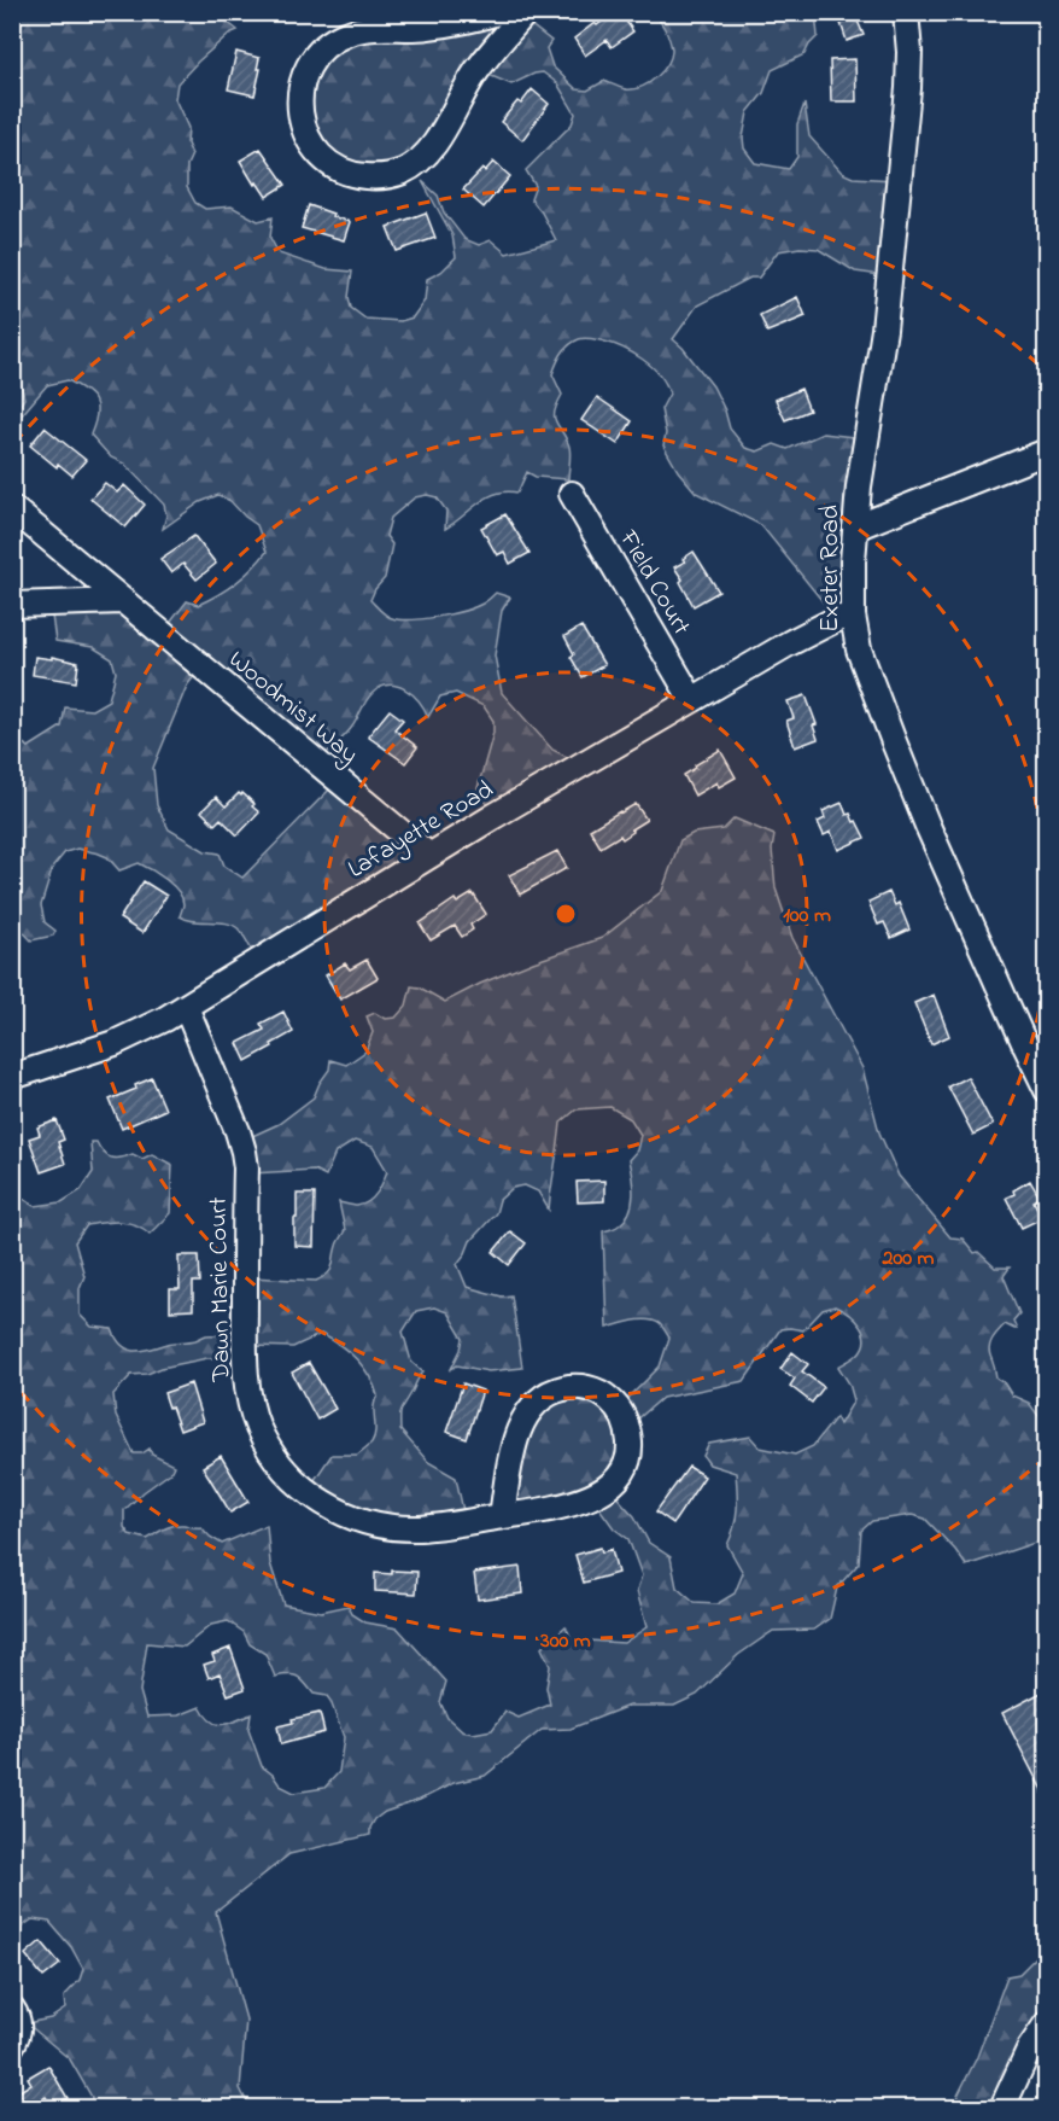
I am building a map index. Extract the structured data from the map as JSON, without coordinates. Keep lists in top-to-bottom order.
{
  "streets": {
    "street": [
      "Exeter Road",
      "Field Court",
      "Woodmist Way",
      "Lafayette Road",
      "Dawn Marie Court"
    ]
  },
  "crossings": [
    ["Exeter Road", "Lafayette Road"],
    ["Field Court", "Lafayette Road"],
    ["Woodmist Way", "Lafayette Road"],
    ["Lafayette Road", "Dawn Marie Court"]
  ],
  "rings": ["100 m", "200 m", "300 m"]
}
